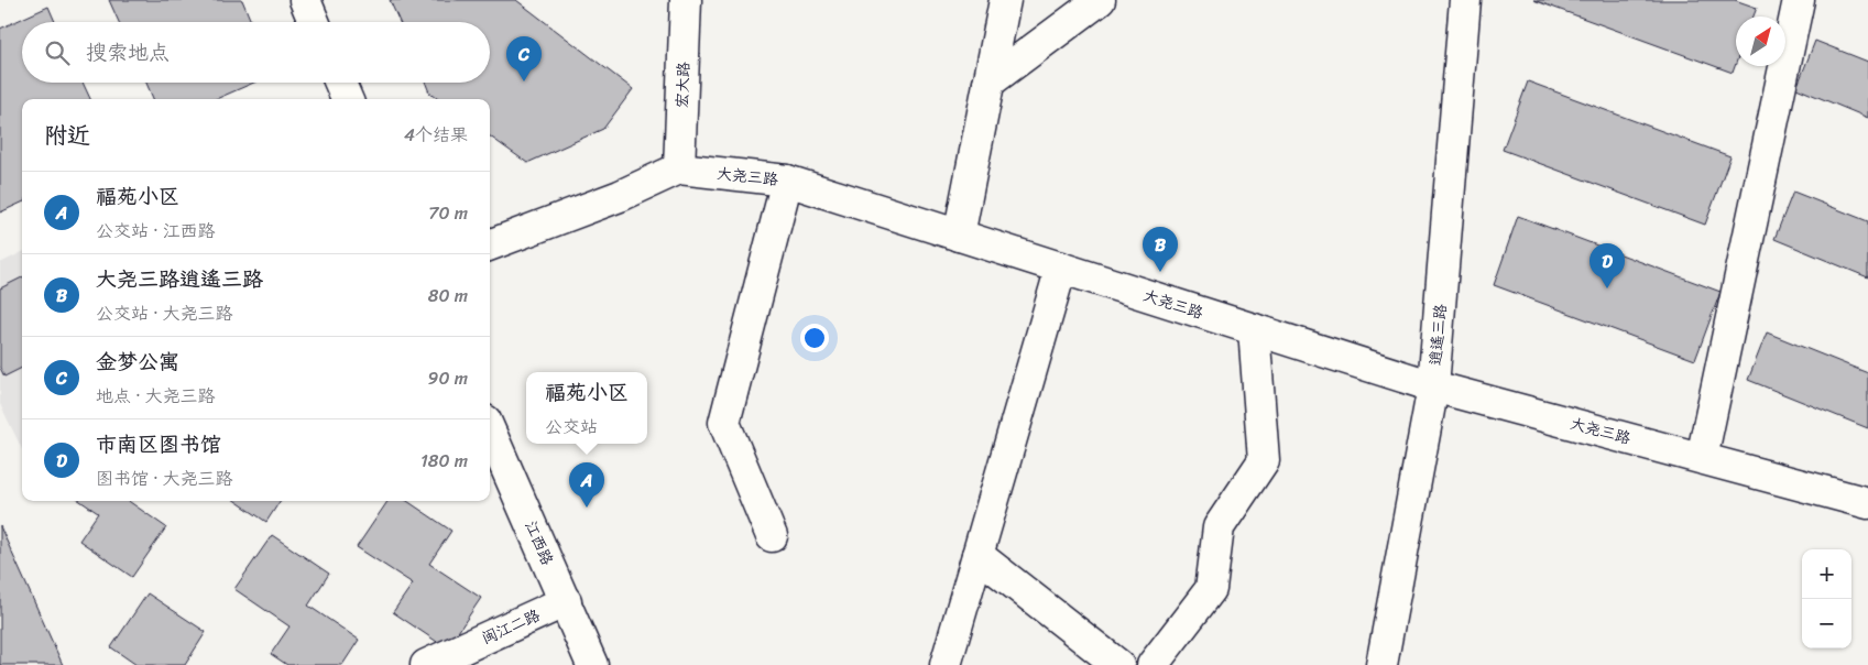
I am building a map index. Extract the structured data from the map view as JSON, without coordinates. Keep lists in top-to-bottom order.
{
  "streets": {
    "street": [
      "宏大路",
      "大尧三路",
      "逍遥三路",
      "江西路",
      "闽江二路"
    ]
  },
  "crossings": [
    ["宏大路", "大尧三路"],
    ["大尧三路", "逍遥三路"],
    ["江西路", "闽江二路"]
  ],
  "north": "top right",
  "page": {
    "search": "搜索地点",
    "pins": [
      "C",
      "B",
      "D",
      "A"
    ],
    "heading": ["附近", "4个结果"],
    "list": [
      {
        "mark": "A",
        "name": "福苑小区",
        "note": "公交站 · 江西路",
        "value": "70 m"
      },
      {
        "mark": "B",
        "name": "大尧三路逍遥三路",
        "note": "公交站 · 大尧三路",
        "value": "80 m"
      },
      {
        "mark": "C",
        "name": "金梦公寓",
        "note": "地点 · 大尧三路",
        "value": "90 m"
      },
      {
        "mark": "D",
        "name": "市南区图书馆",
        "note": "图书馆 · 大尧三路",
        "value": "180 m"
      }
    ],
    "popup": ["福苑小区", "公交站"],
    "map_buttons": ["+", "−"]
  }
}
